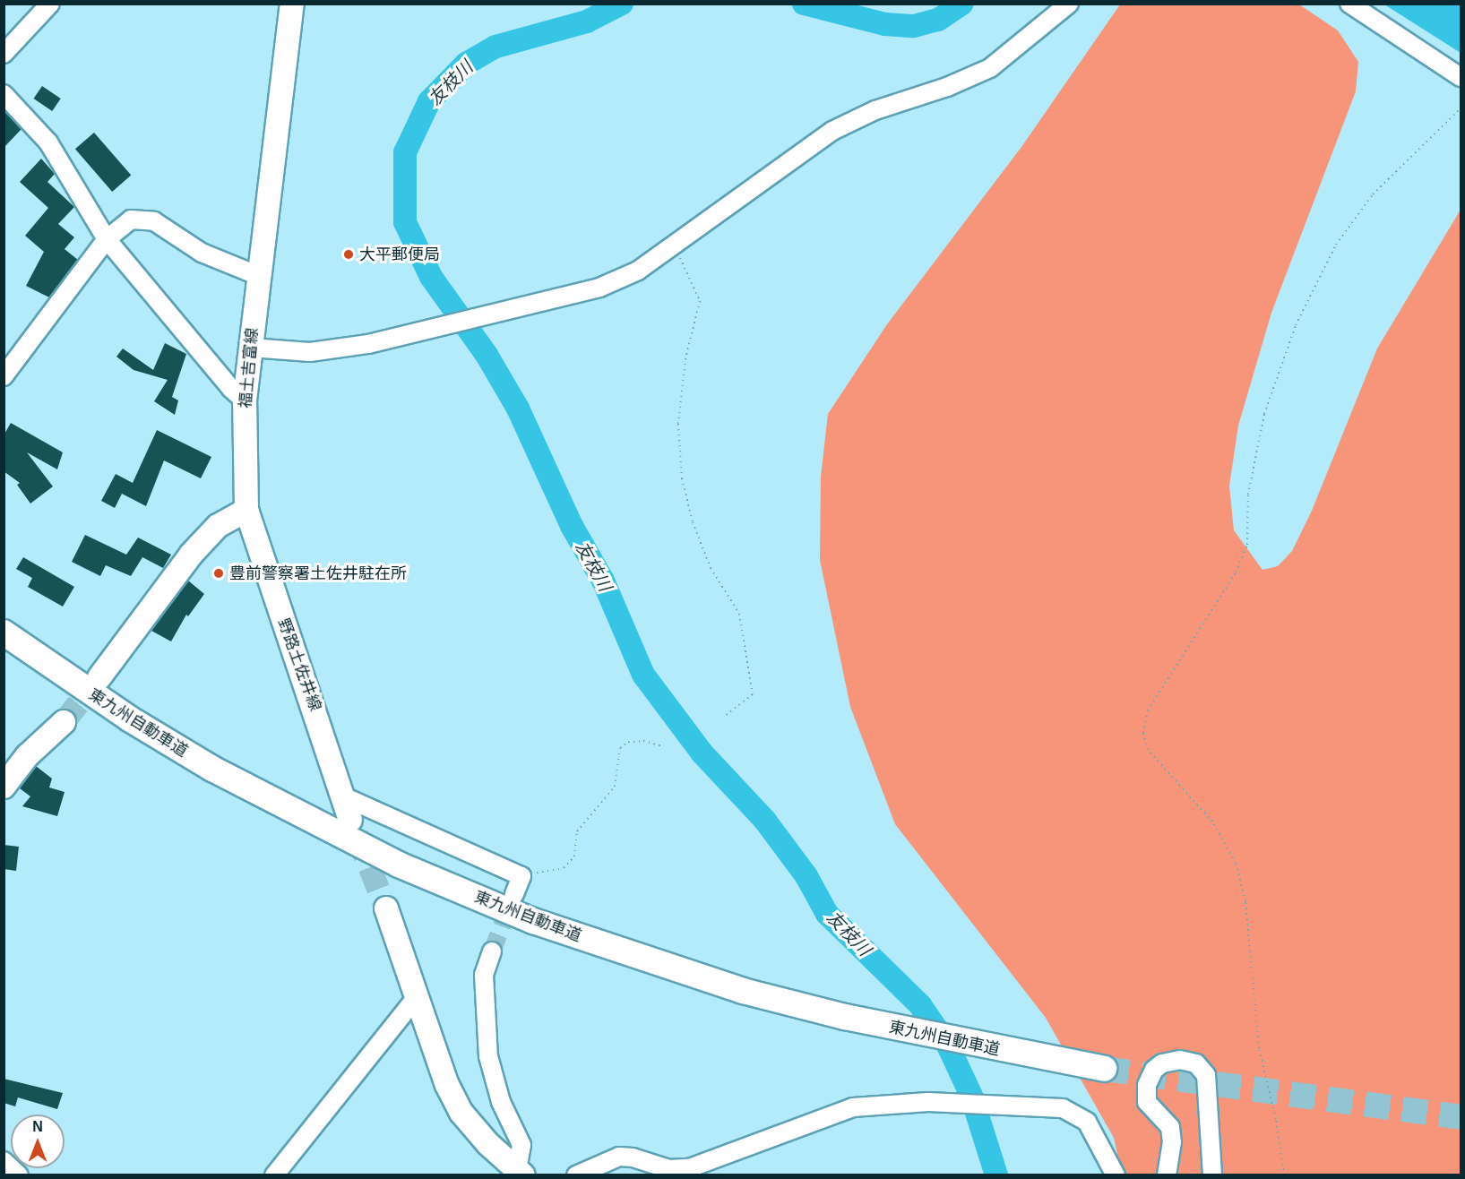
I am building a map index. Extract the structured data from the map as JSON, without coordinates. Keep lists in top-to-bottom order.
{
  "streets": {
    "highway": ["東九州自動車道"],
    "main road": ["福土吉富線", "野路土佐井線"]
  },
  "crossings": [
    ["福土吉富線", "野路土佐井線"]
  ],
  "water": ["友枝川"],
  "places": ["大平郵便局", "豊前警察署土佐井駐在所"],
  "north": "top"
}
